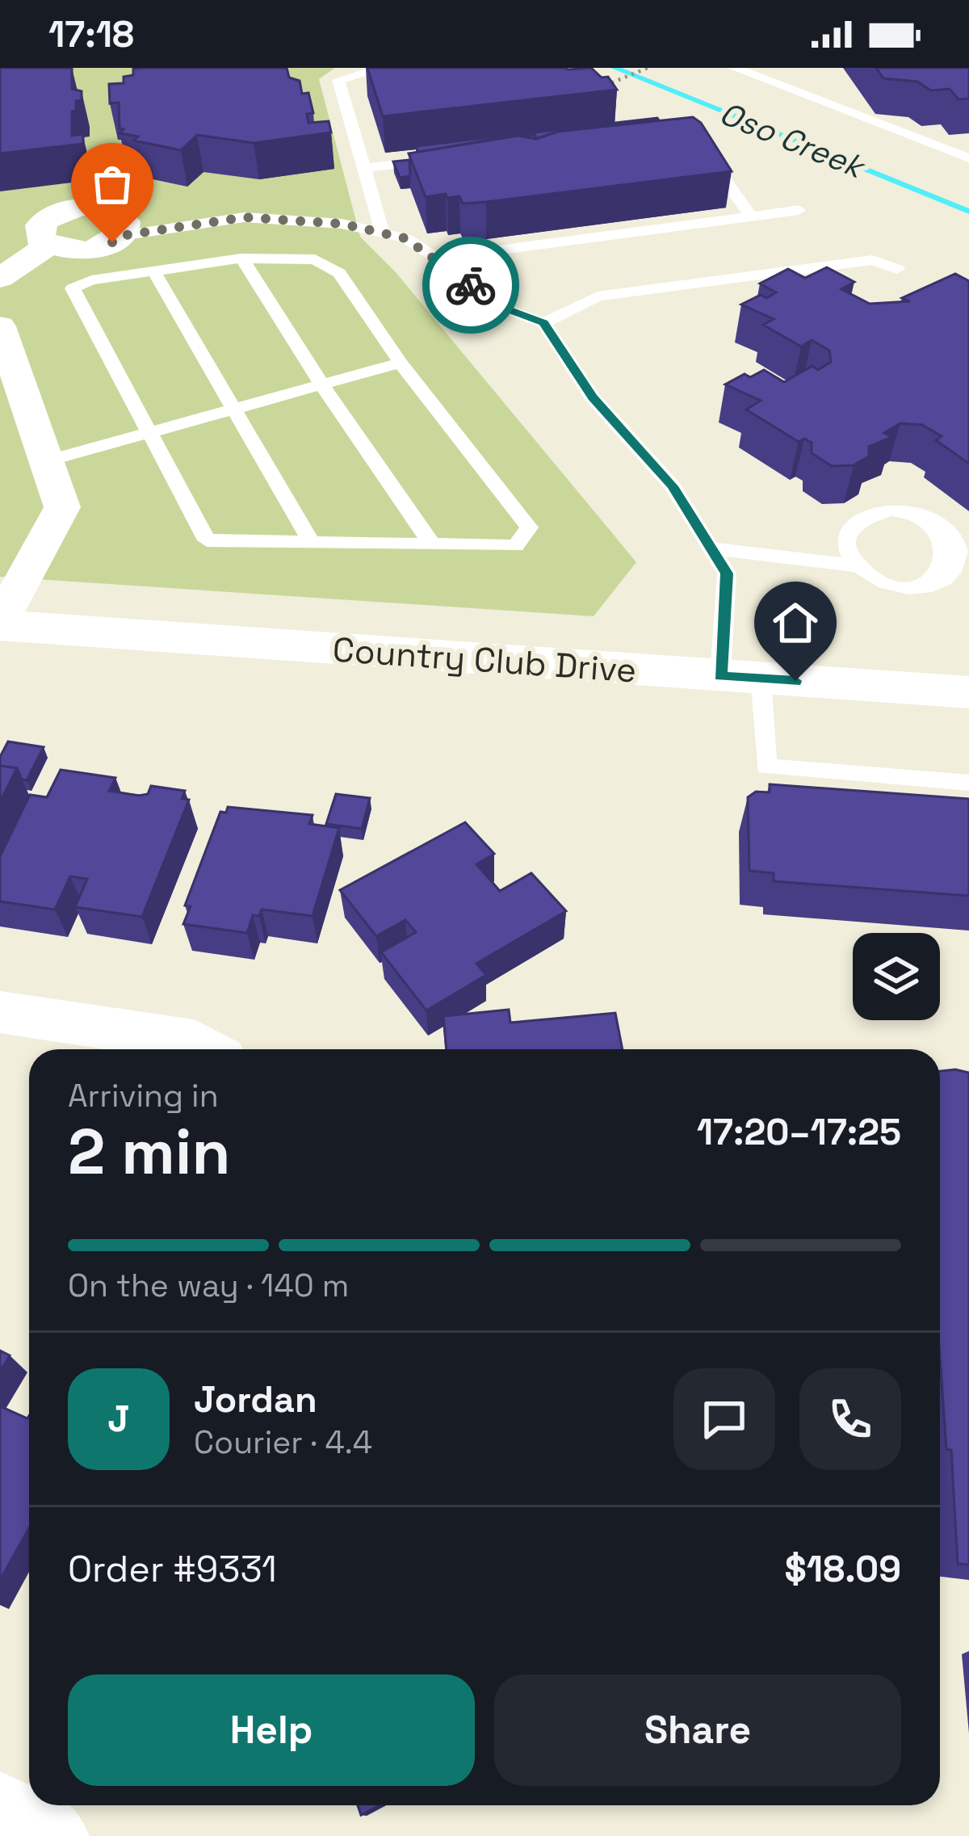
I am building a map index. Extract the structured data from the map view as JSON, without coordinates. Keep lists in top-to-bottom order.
{
  "streets": {
    "street": ["Country Club Drive"]
  },
  "water": ["Oso Creek"],
  "page": {
    "status": "17:18",
    "heading": ["2 min", "Arriving in", "17:20–17:25"],
    "panel": [
      "Jordan",
      "Courier · 4.4",
      "Order #9331",
      "$18.09"
    ],
    "bar": "On the way · 140 m",
    "round": "J",
    "buttons": ["Help", "Share"]
  }
}
